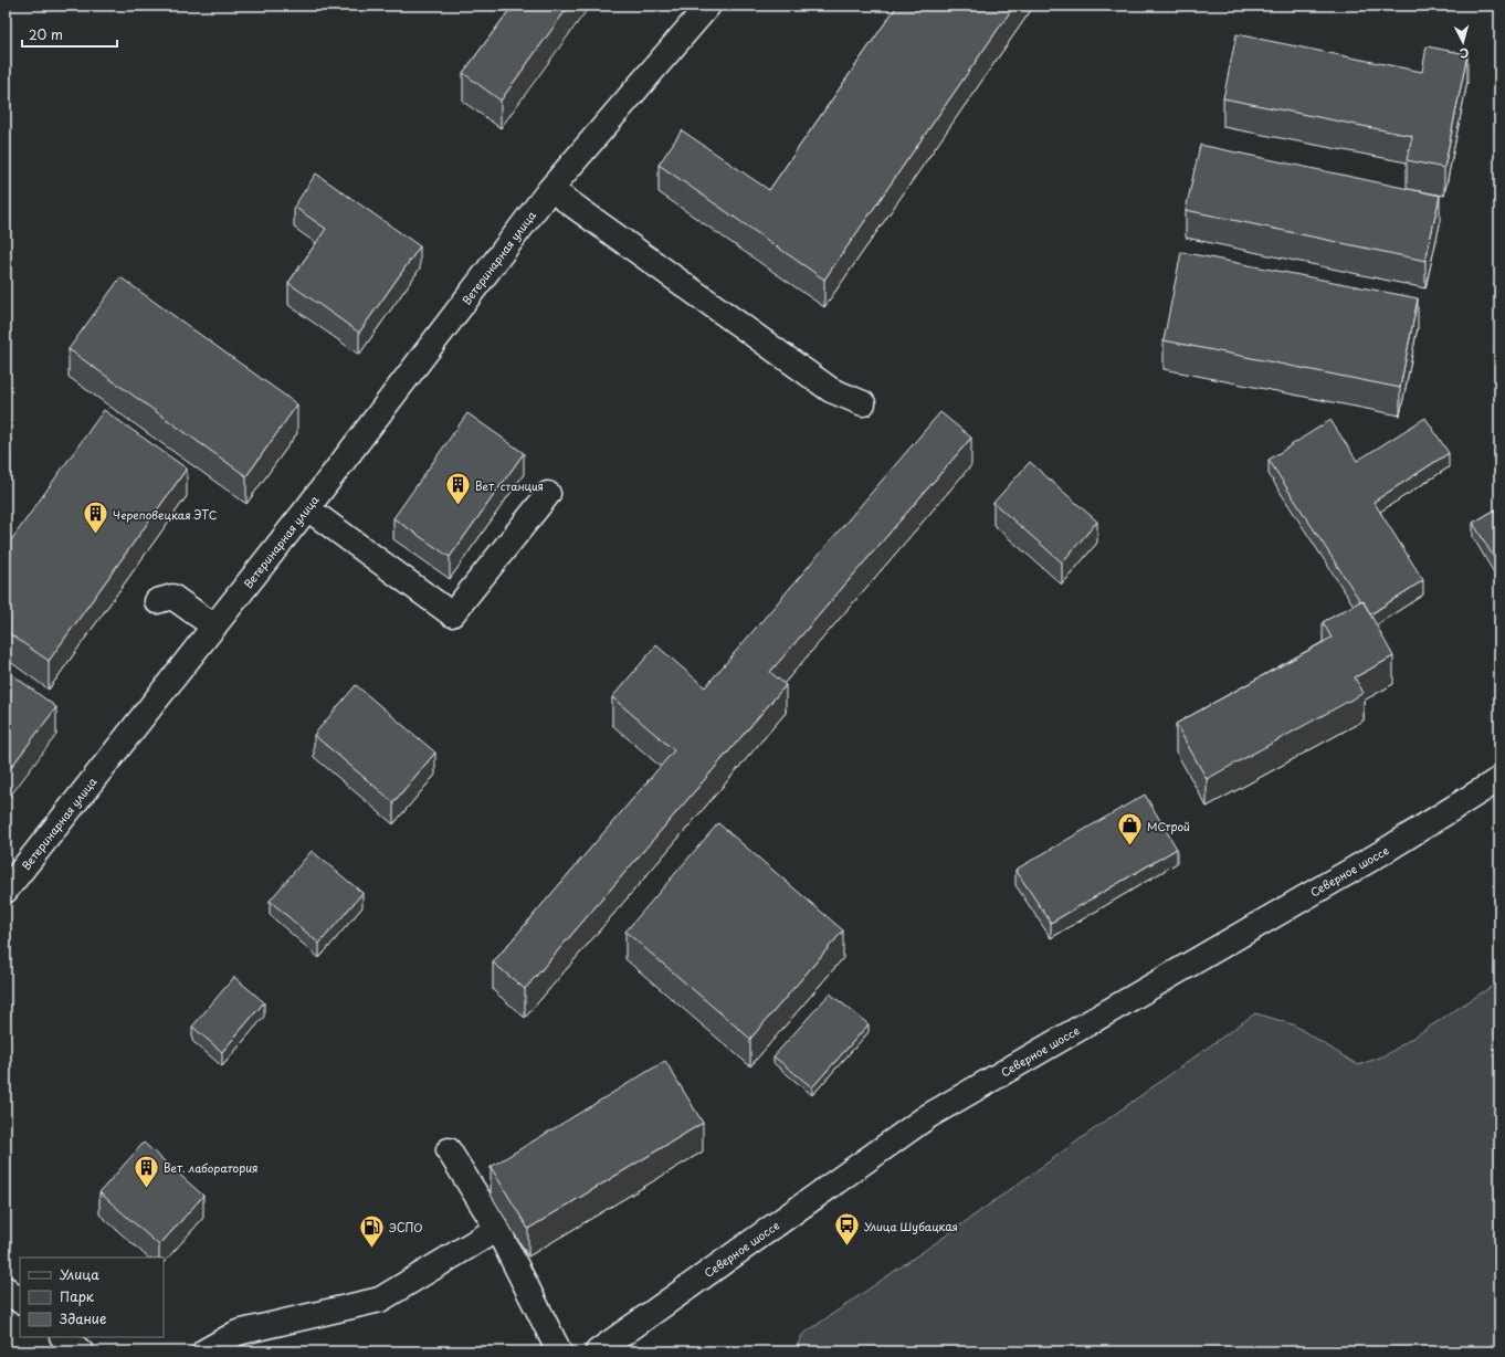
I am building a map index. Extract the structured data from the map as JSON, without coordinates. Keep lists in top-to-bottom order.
{
  "streets": {
    "main road": ["Ветеринарная улица", "Северное шоссе"]
  },
  "places": {
    "building": ["Вет. станция", "Череповецкая ЭТС", "Вет. лаборатория"],
    "shop": ["МСтрой"],
    "bus stop": ["Улица Шубацкая"],
    "fuel station": ["ЭСПО"]
  },
  "legend": ["Улица", "Парк", "Здание"],
  "scale_bar": "20 m",
  "north": "bottom"
}
